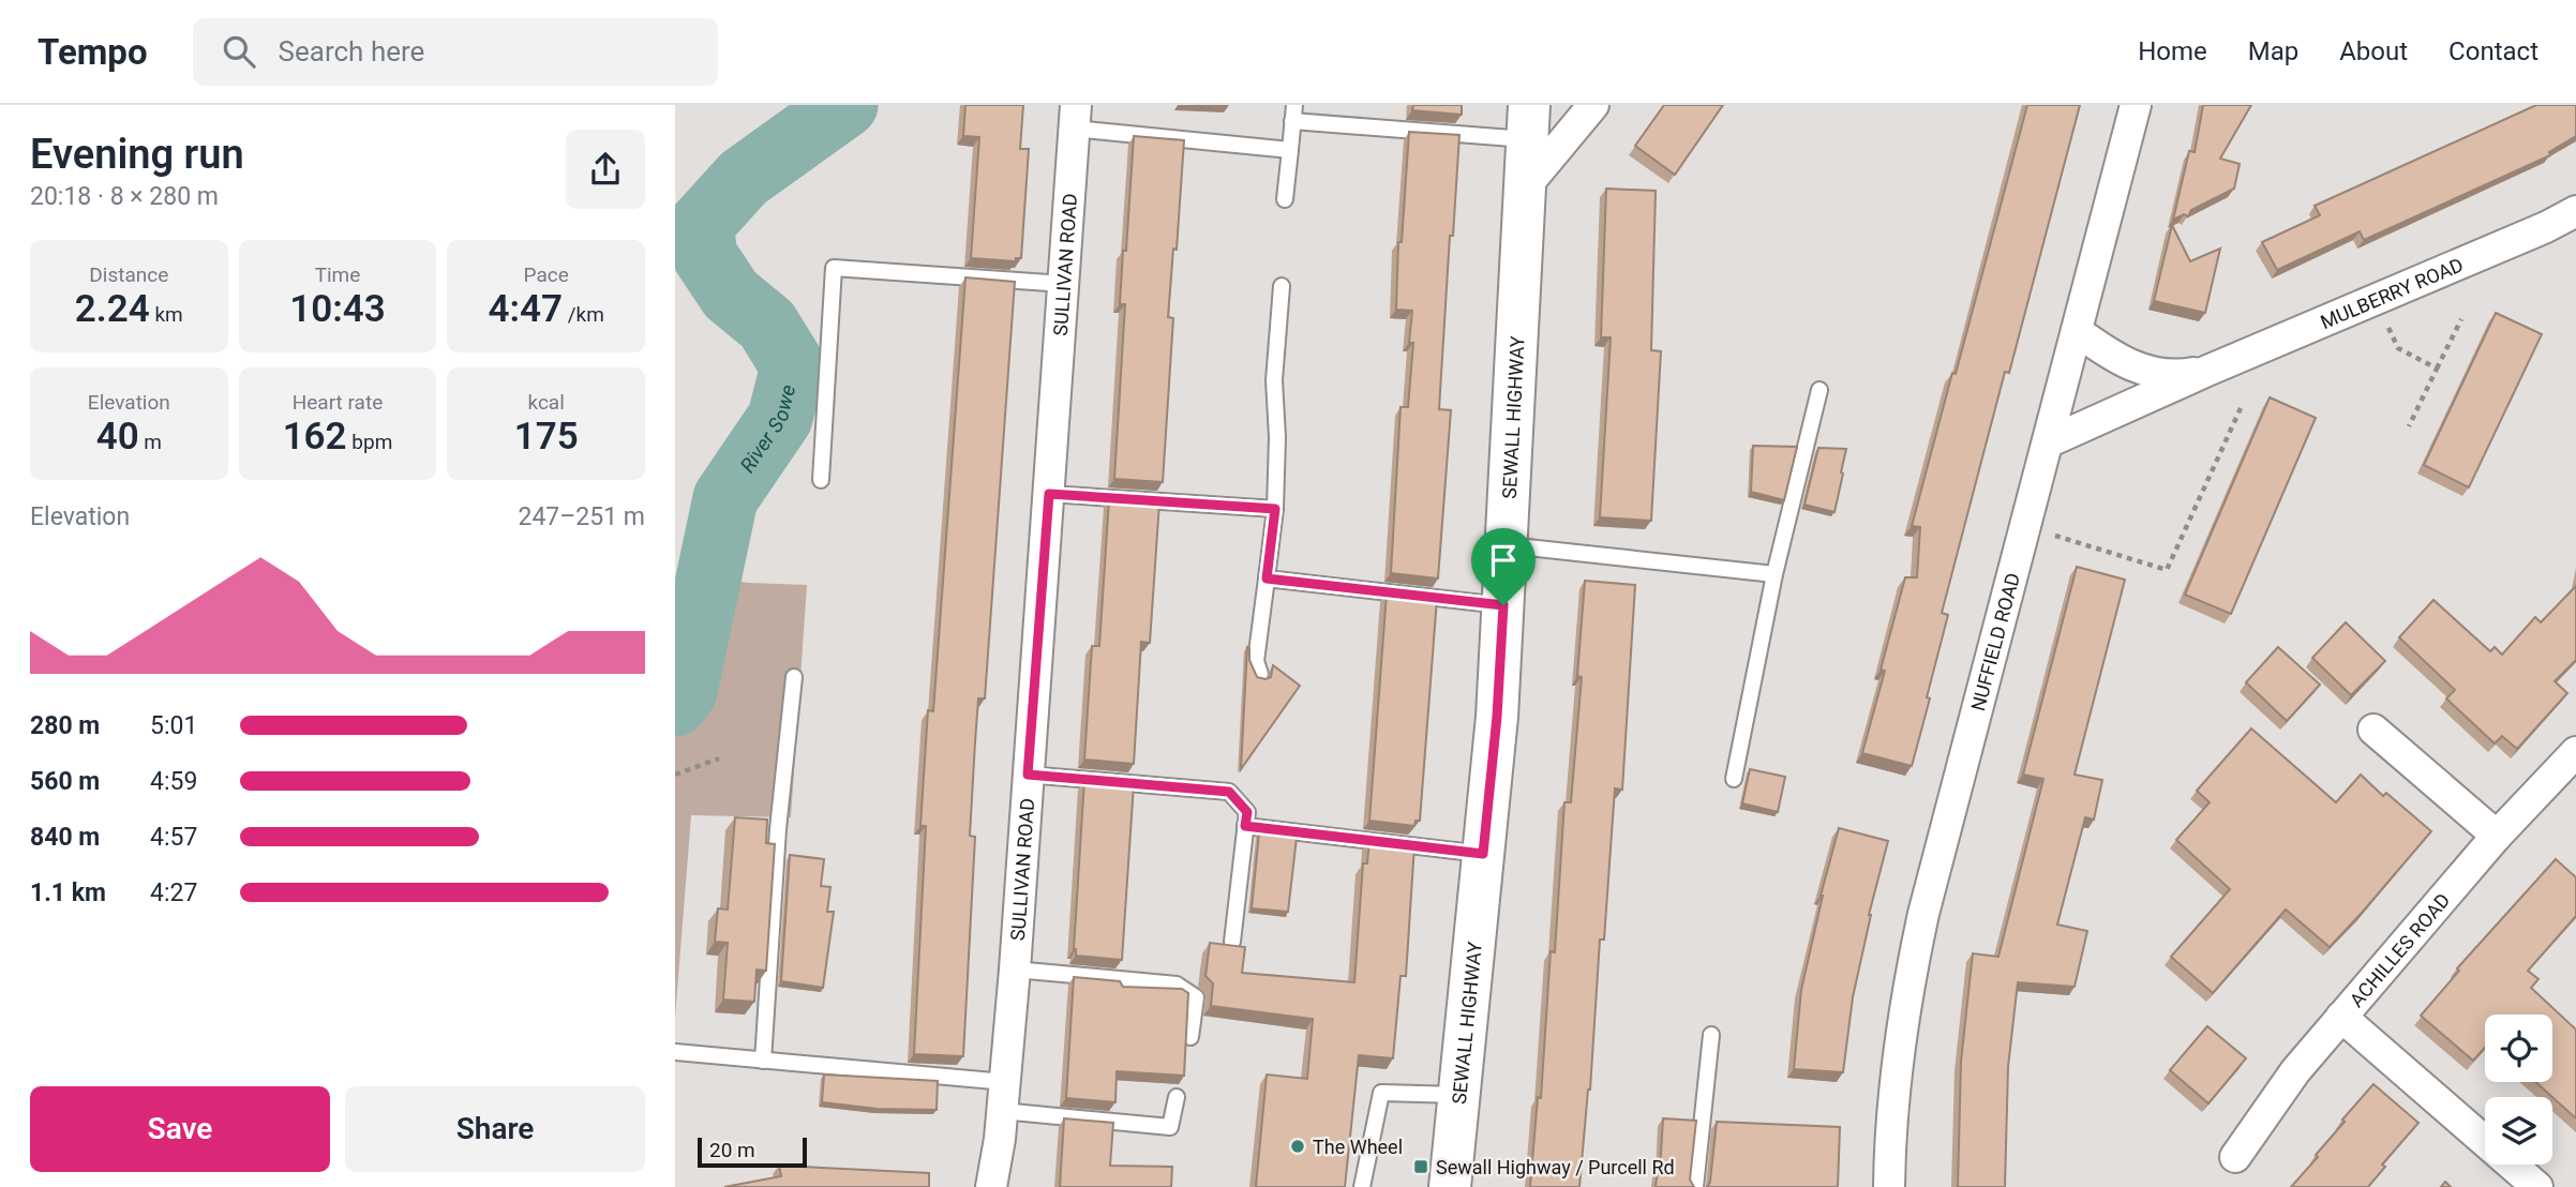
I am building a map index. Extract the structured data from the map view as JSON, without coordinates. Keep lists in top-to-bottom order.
{
  "streets": {
    "street": [
      "SULLIVAN ROAD",
      "MULBERRY ROAD",
      "SEWALL HIGHWAY",
      "NUFFIELD ROAD",
      "ACHILLES ROAD"
    ]
  },
  "crossings": [
    ["MULBERRY ROAD", "NUFFIELD ROAD"]
  ],
  "water": ["River Sowe"],
  "places": {
    "other": ["The Wheel"],
    "transit": ["Sewall Highway / Purcell Rd"]
  },
  "scale_bar": "20 m",
  "page": {
    "header": "Tempo",
    "search": "Search here",
    "nav": [
      "Home",
      "Map",
      "About",
      "Contact"
    ],
    "heading": ["Evening run", "20:18 · 8 × 280 m"],
    "stats": [
      ["Distance", "2.24 km"],
      ["Time", "10:43"],
      ["Pace", "4:47 /km"],
      ["Elevation", "40 m"],
      ["Heart rate", "162 bpm"],
      ["kcal", "175"]
    ],
    "chart": ["Elevation", "247–251 m"],
    "list": [
      {
        "name": "280 m",
        "note": "5:01"
      },
      {
        "name": "560 m",
        "note": "4:59"
      },
      {
        "name": "840 m",
        "note": "4:57"
      },
      {
        "name": "1.1 km",
        "note": "4:27"
      }
    ],
    "buttons": ["Save", "Share"],
    "scale": "20 m"
  }
}
